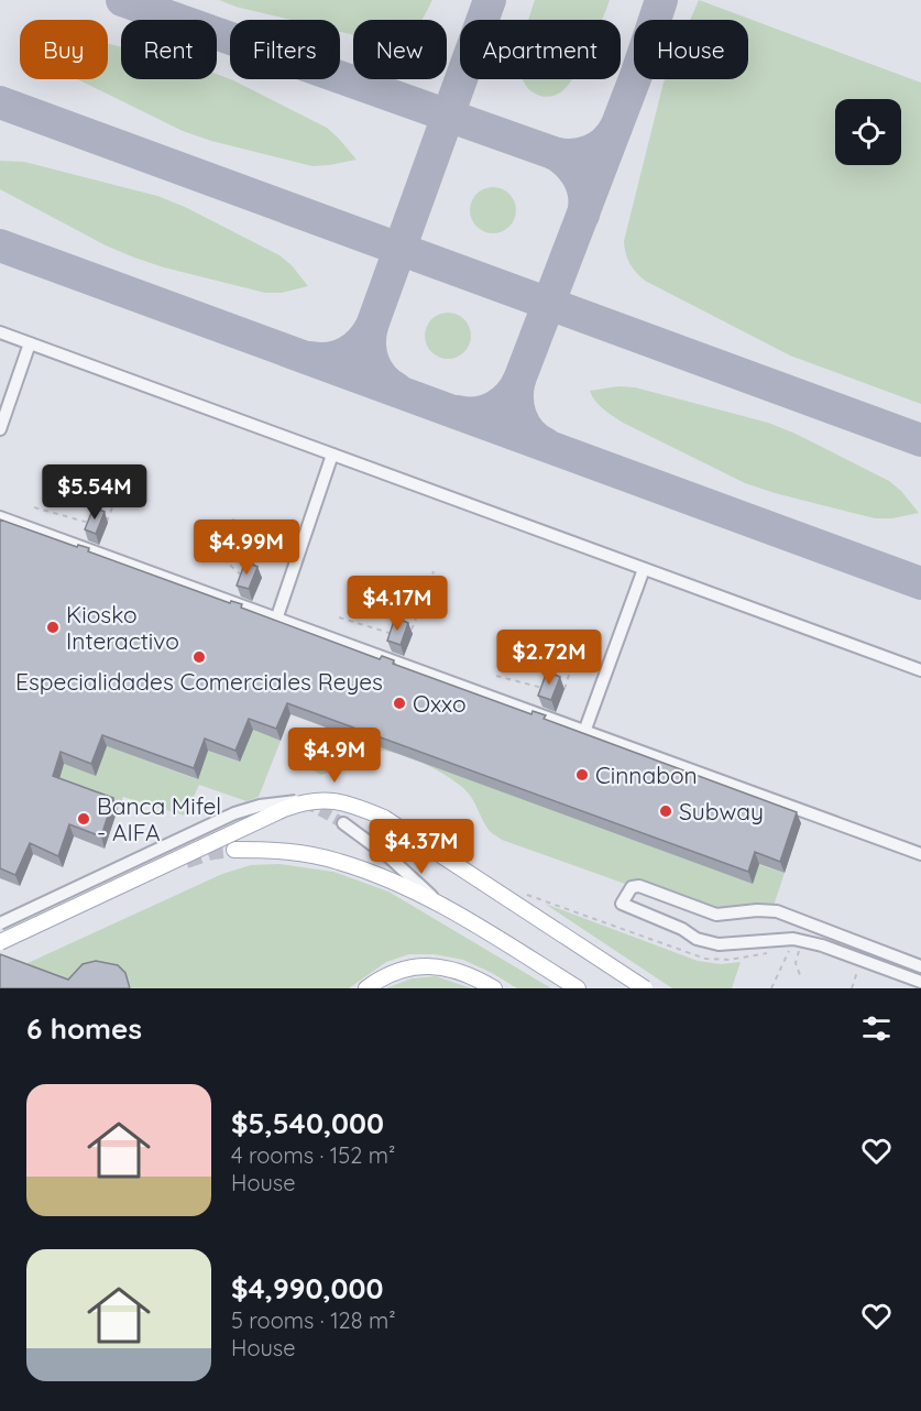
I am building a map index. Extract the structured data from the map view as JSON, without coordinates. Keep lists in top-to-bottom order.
{
  "places": [
    "Kiosko Interactivo",
    "Especialidades Comerciales Reyes",
    "Oxxo",
    "Cinnabon",
    "Subway",
    "Banca Mifel - AIFA"
  ],
  "page": {
    "chip": [
      "Buy",
      "Rent",
      "Filters",
      "New",
      "Apartment",
      "House"
    ],
    "price": [
      "$5.54M",
      "$4.99M",
      "$4.17M",
      "$2.72M",
      "$4.9M",
      "$4.37M"
    ],
    "heading": "6 homes",
    "list": [
      {
        "name": "$5,540,000",
        "note": "4 rooms · 152 m² · House"
      },
      {
        "name": "$4,990,000",
        "note": "5 rooms · 128 m² · House"
      }
    ]
  }
}
